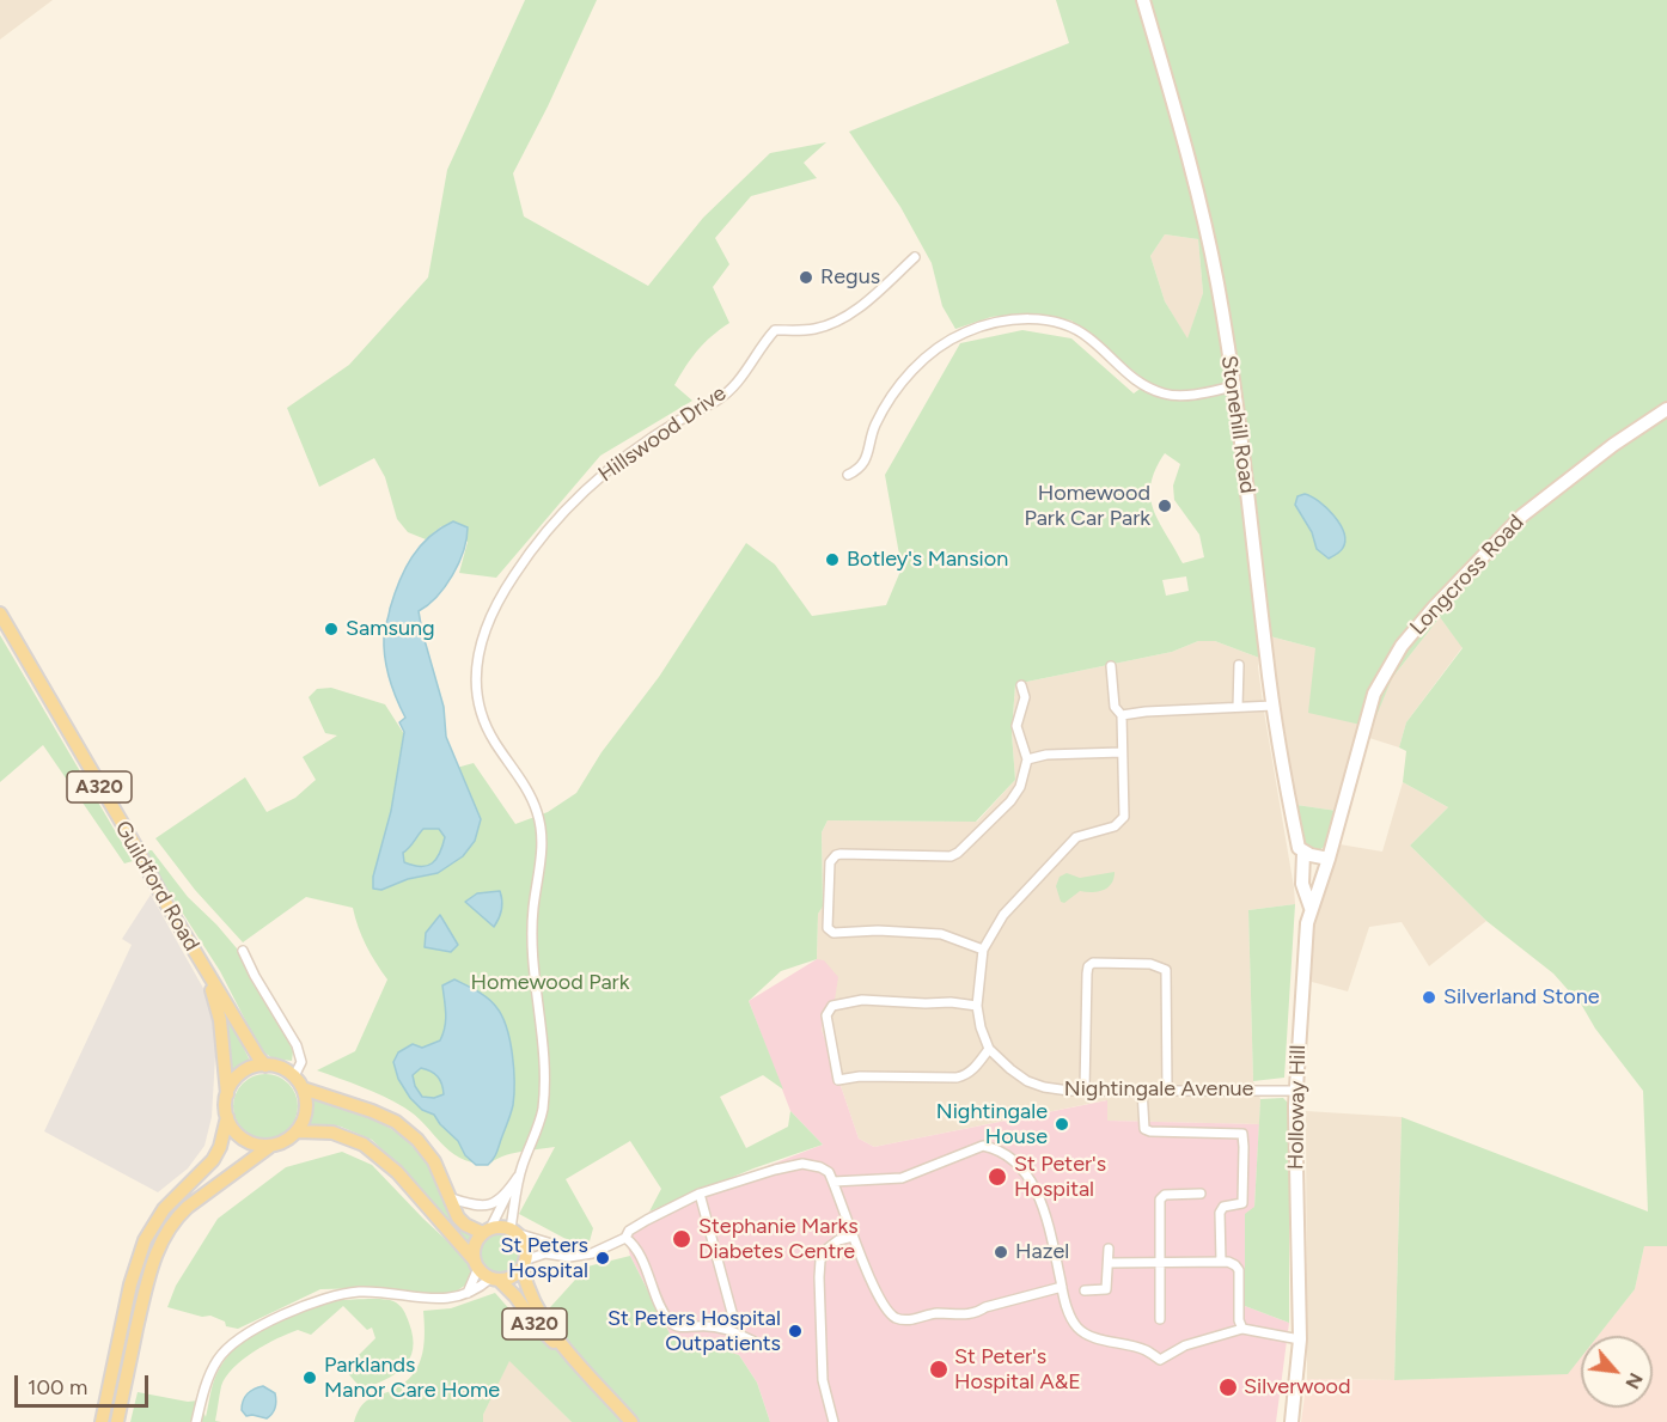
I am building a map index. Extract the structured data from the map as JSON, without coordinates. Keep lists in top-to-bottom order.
{
  "streets": {
    "main road": [
      "Stonehill Road",
      "Longcross Road",
      "A320",
      "Guildford Road",
      "Holloway Hill"
    ],
    "street": ["Hillswood Drive", "Nightingale Avenue"]
  },
  "crossings": [
    ["Stonehill Road", "Holloway Hill"],
    ["Hillswood Drive", "A320"],
    ["Longcross Road", "Holloway Hill"],
    ["A320", "Guildford Road"],
    ["Nightingale Avenue", "Holloway Hill"]
  ],
  "parks": ["Homewood Park"],
  "places": [
    "Regus",
    "Homewood Park Car Park",
    "Botley's Mansion",
    "Samsung",
    "Silverland Stone",
    "Nightingale House",
    "St Peter's Hospital",
    "Stephanie Marks Diabetes Centre",
    "Hazel",
    "St Peters Hospital",
    "St Peters Hospital Outpatients",
    "St Peter's Hospital A&E",
    "Parklands Manor Care Home",
    "Silverwood"
  ],
  "scale_bar": "100 m",
  "north": "bottom right"
}
